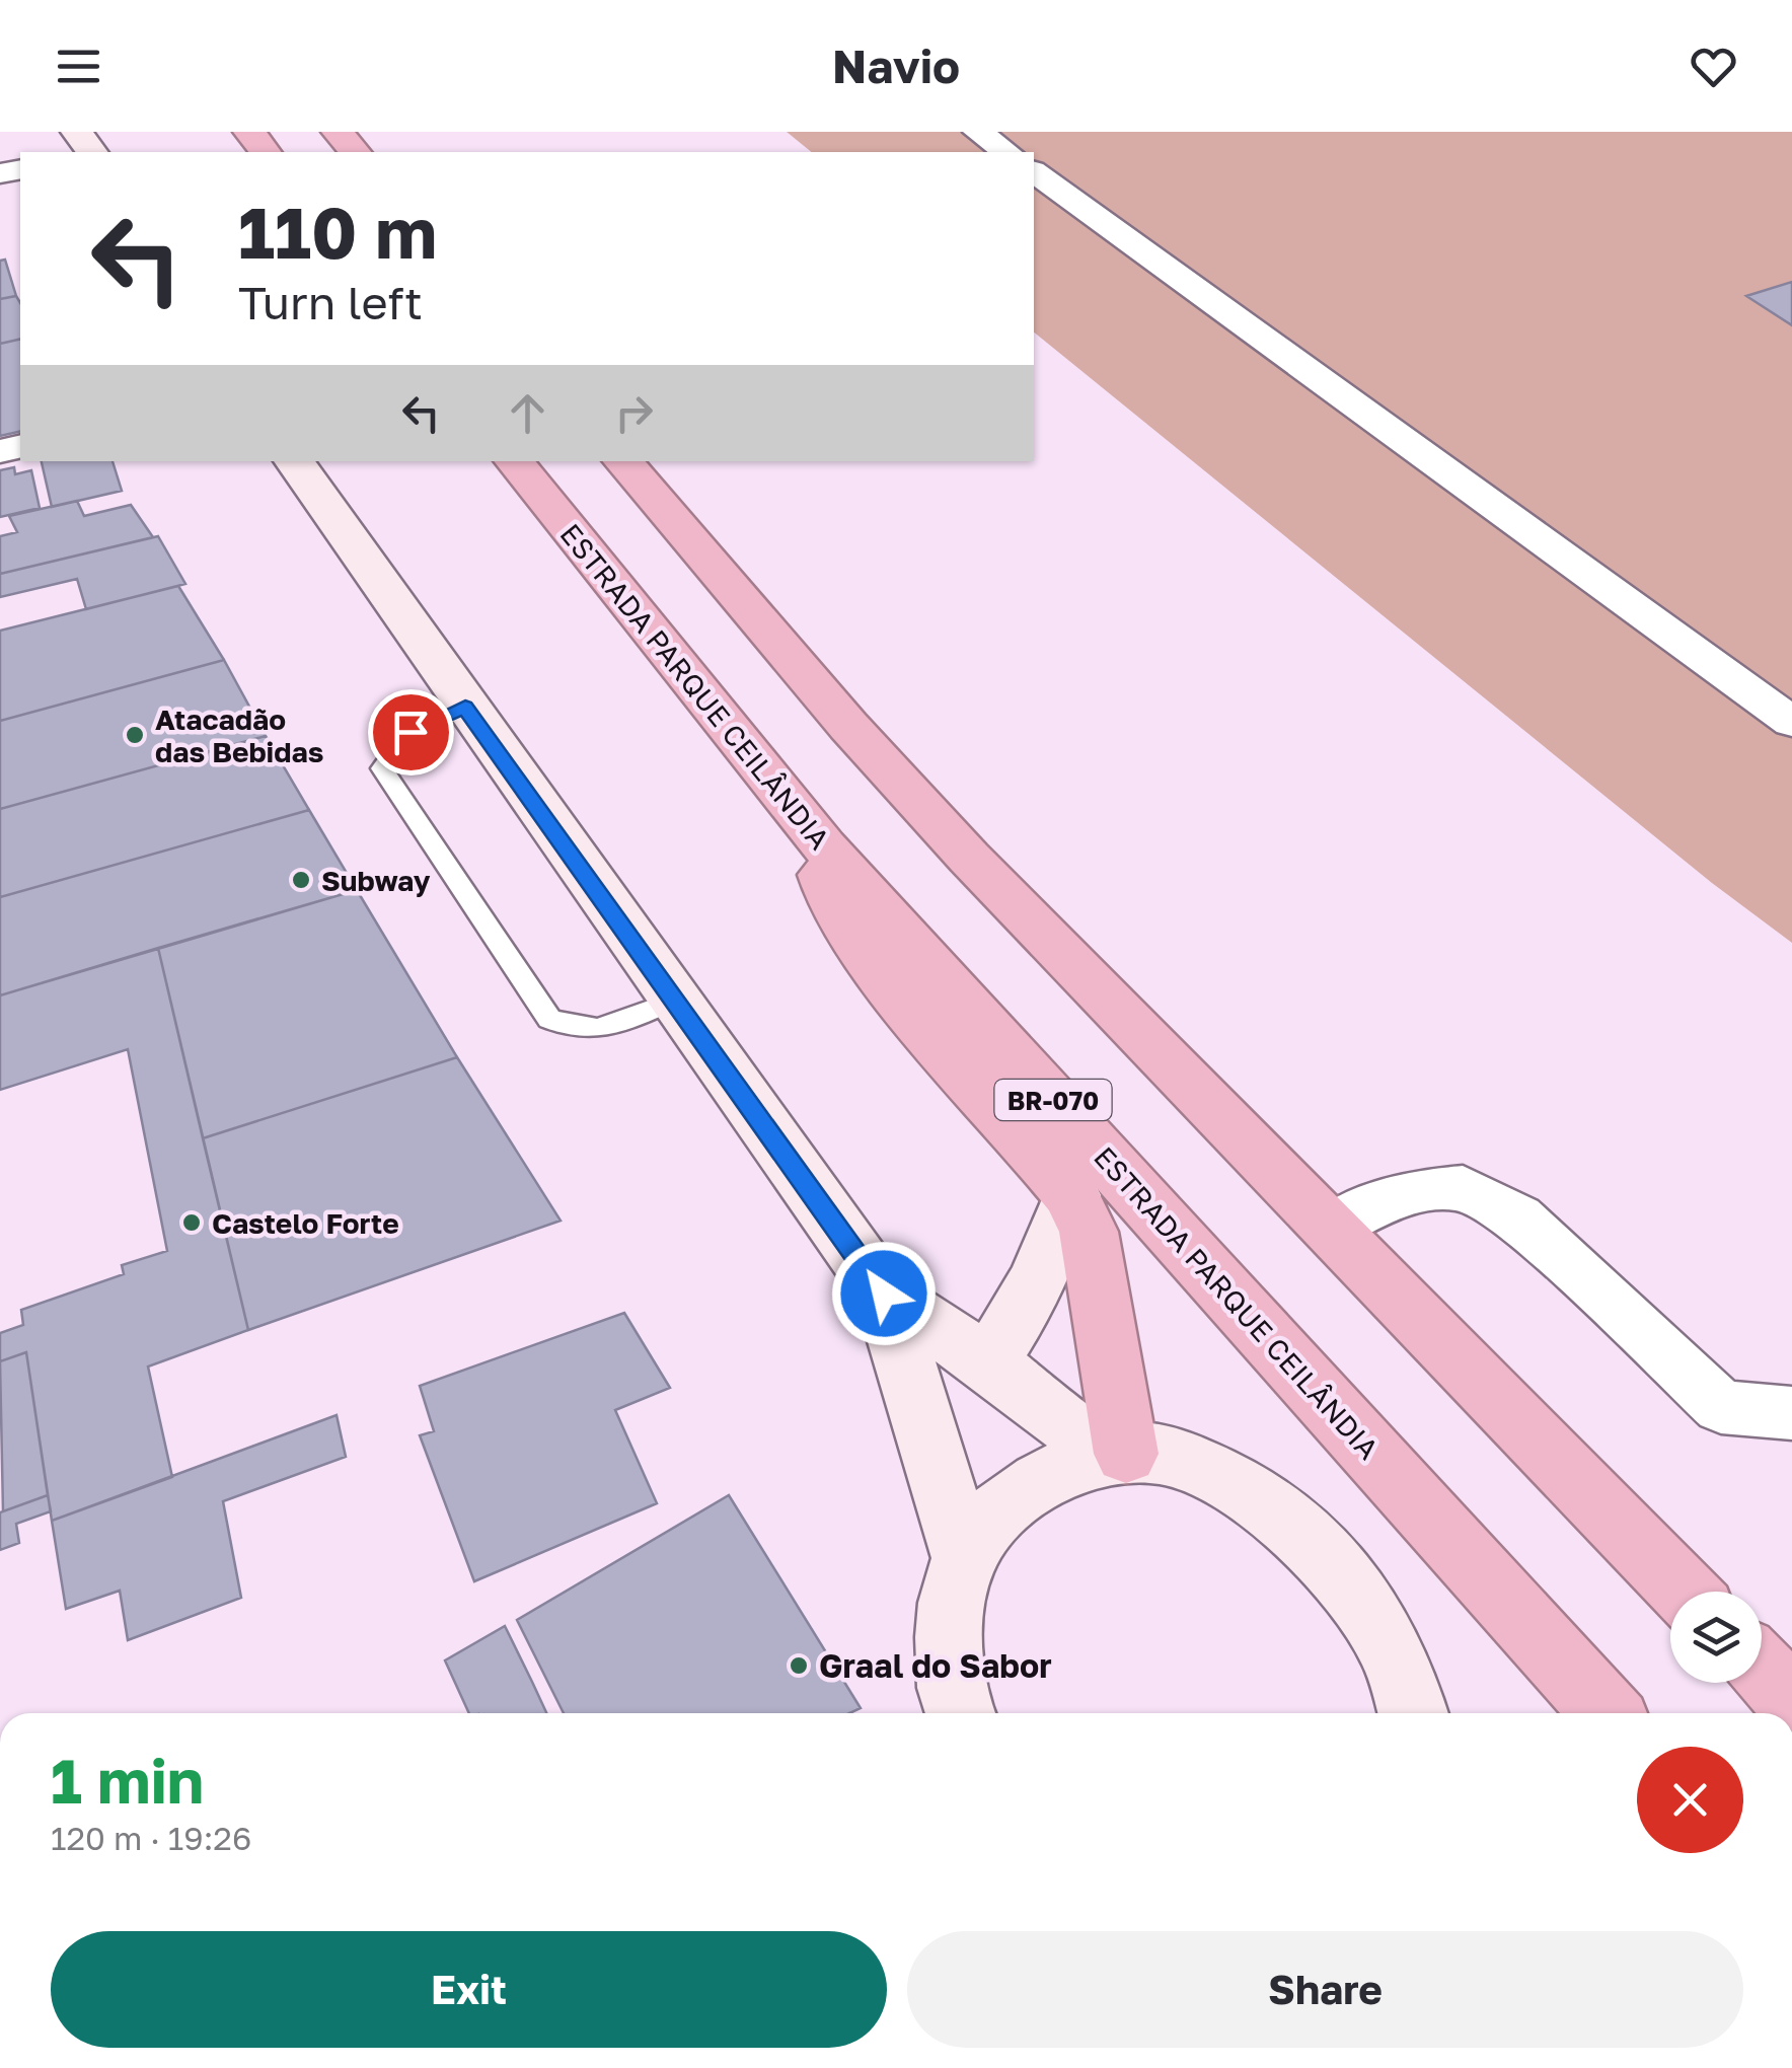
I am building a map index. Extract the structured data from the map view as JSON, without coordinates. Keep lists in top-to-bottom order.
{
  "streets": {
    "highway": ["ESTRADA PARQUE CEILÂNDIA", "BR-070"]
  },
  "places": [
    "Atacadão das Bebidas",
    "Subway",
    "Castelo Forte",
    "Graal do Sabor"
  ],
  "page": {
    "header": "Navio",
    "turn": ["110 m", "Turn left"],
    "heading": ["1 min", "120 m · 19:26"],
    "buttons": ["Exit", "Share"]
  }
}
